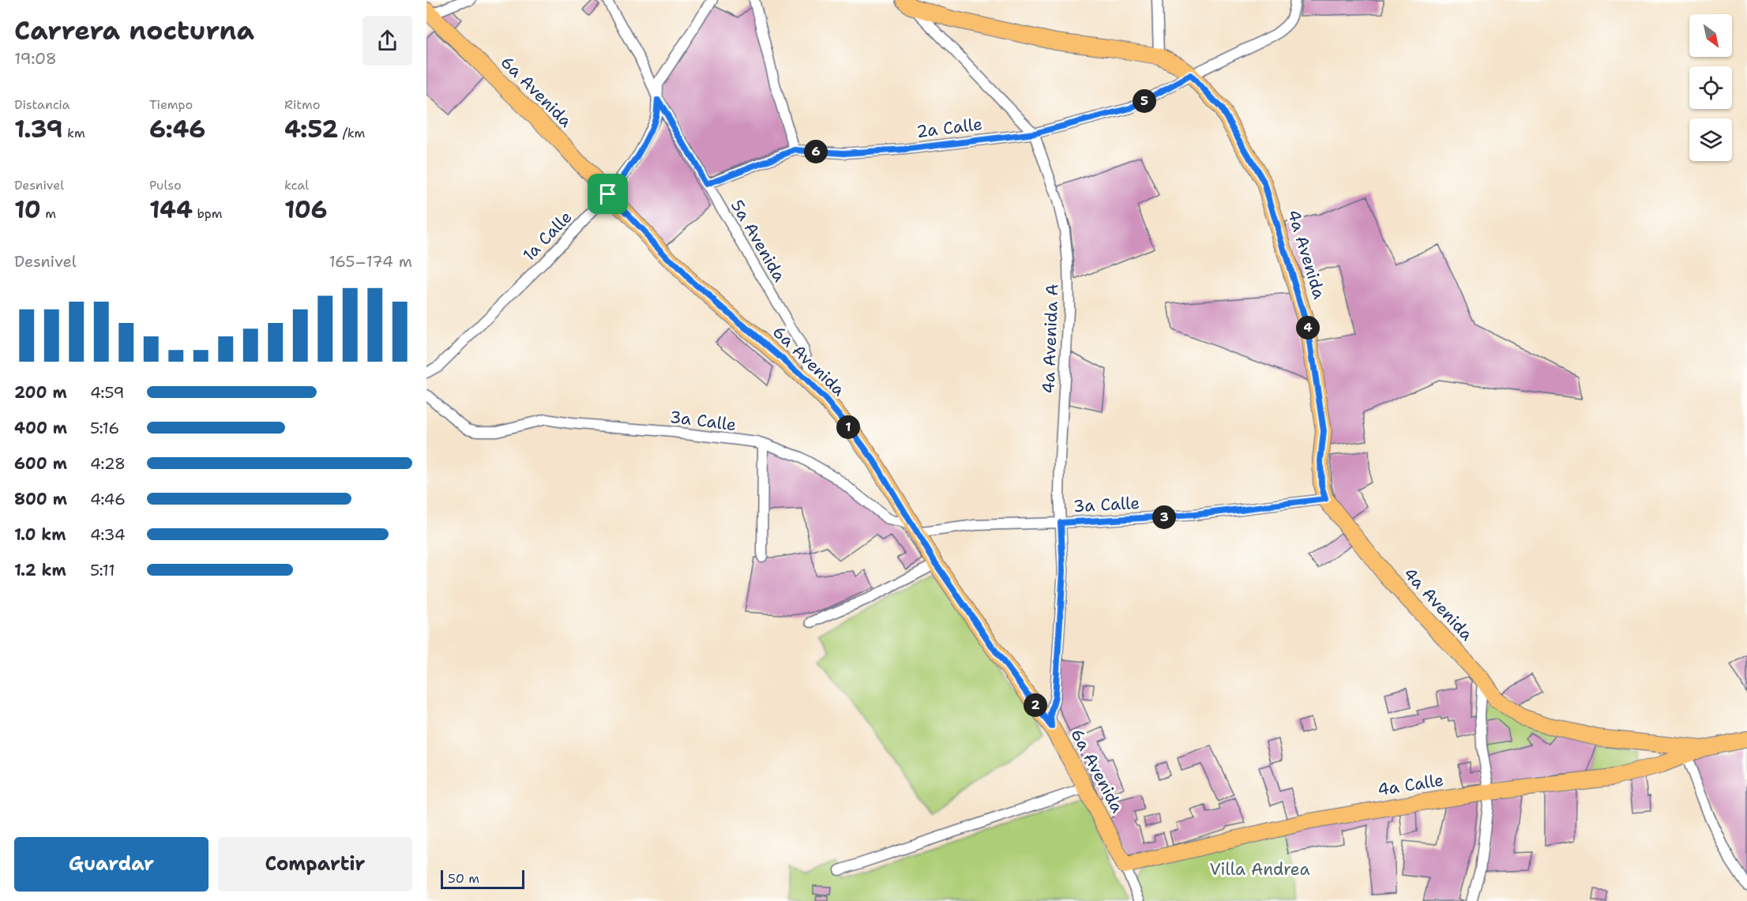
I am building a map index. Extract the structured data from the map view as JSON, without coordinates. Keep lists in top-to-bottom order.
{
  "streets": {
    "main road": ["6a Avenida", "4a Avenida", "4a Calle"],
    "street": [
      "2a Calle",
      "1a Calle",
      "5a Avenida",
      "4a Avenida A",
      "3a Calle"
    ]
  },
  "crossings": [
    ["6a Avenida", "1a Calle"],
    ["6a Avenida", "5a Avenida"],
    ["6a Avenida", "4a Avenida A"],
    ["6a Avenida", "3a Calle"],
    ["6a Avenida", "4a Calle"],
    ["2a Calle", "5a Avenida"],
    ["2a Calle", "4a Avenida"],
    ["2a Calle", "4a Avenida A"],
    ["1a Calle", "5a Avenida"],
    ["4a Avenida", "4a Avenida A"],
    ["4a Avenida", "3a Calle"],
    ["4a Avenida", "4a Calle"],
    ["4a Avenida A", "3a Calle"]
  ],
  "parks": ["Villa Andrea"],
  "scale_bar": "50 m",
  "north": "bottom right",
  "page": {
    "heading": ["Carrera nocturna", "19:08"],
    "stats": [
      ["Distancia", "1.39 km"],
      ["Tiempo", "6:46"],
      ["Ritmo", "4:52 /km"],
      ["Desnivel", "10 m"],
      ["Pulso", "144 bpm"],
      ["kcal", "106"]
    ],
    "pins": [
      "5",
      "6",
      "4",
      "1",
      "3",
      "2"
    ],
    "chart": ["Desnivel", "165–174 m"],
    "list": [
      {
        "name": "200 m",
        "note": "4:59"
      },
      {
        "name": "400 m",
        "note": "5:16"
      },
      {
        "name": "600 m",
        "note": "4:28"
      },
      {
        "name": "800 m",
        "note": "4:46"
      },
      {
        "name": "1.0 km",
        "note": "4:34"
      },
      {
        "name": "1.2 km",
        "note": "5:11"
      }
    ],
    "buttons": ["Guardar", "Compartir"],
    "scale": "50 m"
  }
}
